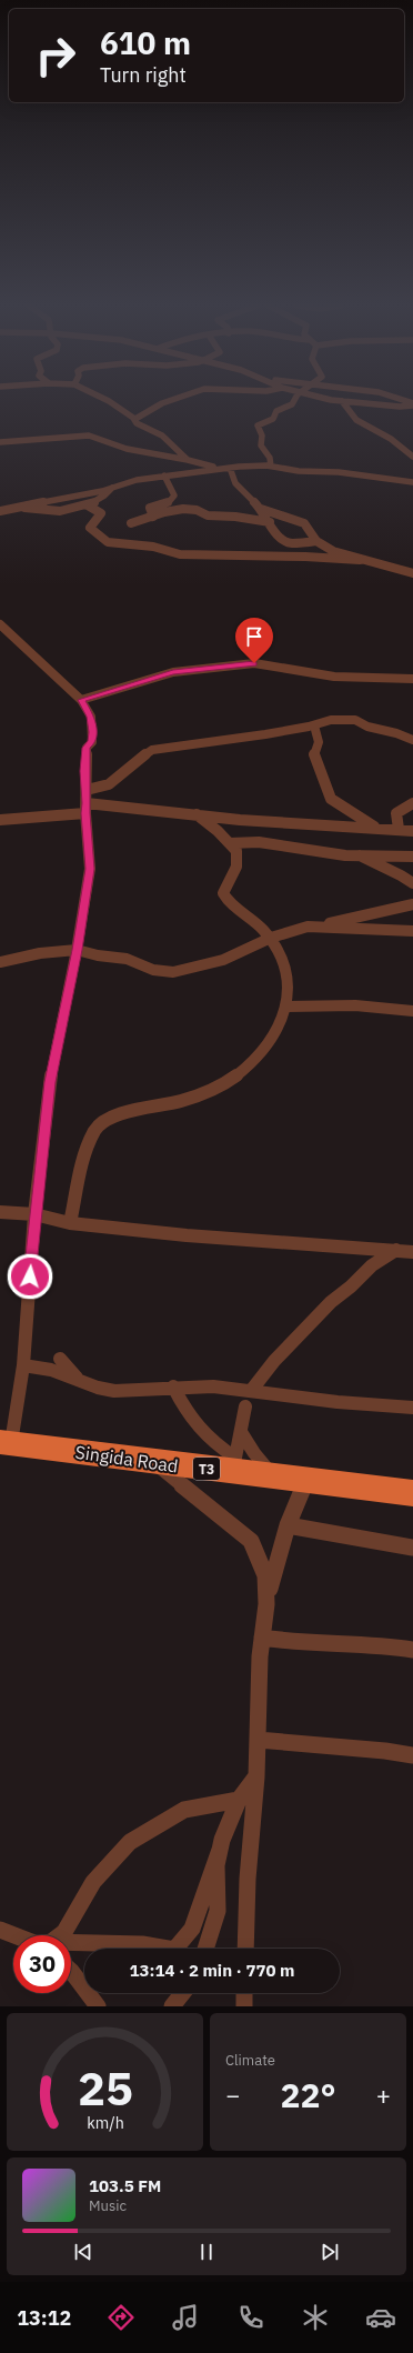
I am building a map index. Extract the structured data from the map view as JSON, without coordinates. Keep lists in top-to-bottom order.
{
  "streets": {
    "highway": ["Singida Road", "T3"]
  },
  "page": {
    "turn": ["610 m", "Turn right"],
    "limit": "30",
    "trip": "13:14 · 2 min · 770 m",
    "tile": "Climate",
    "heat": ["−", "22°", "+"],
    "song": ["103.5 FM", "Music"],
    "tabs": "13:12",
    "gauge": ["25", "km/h"]
  }
}
